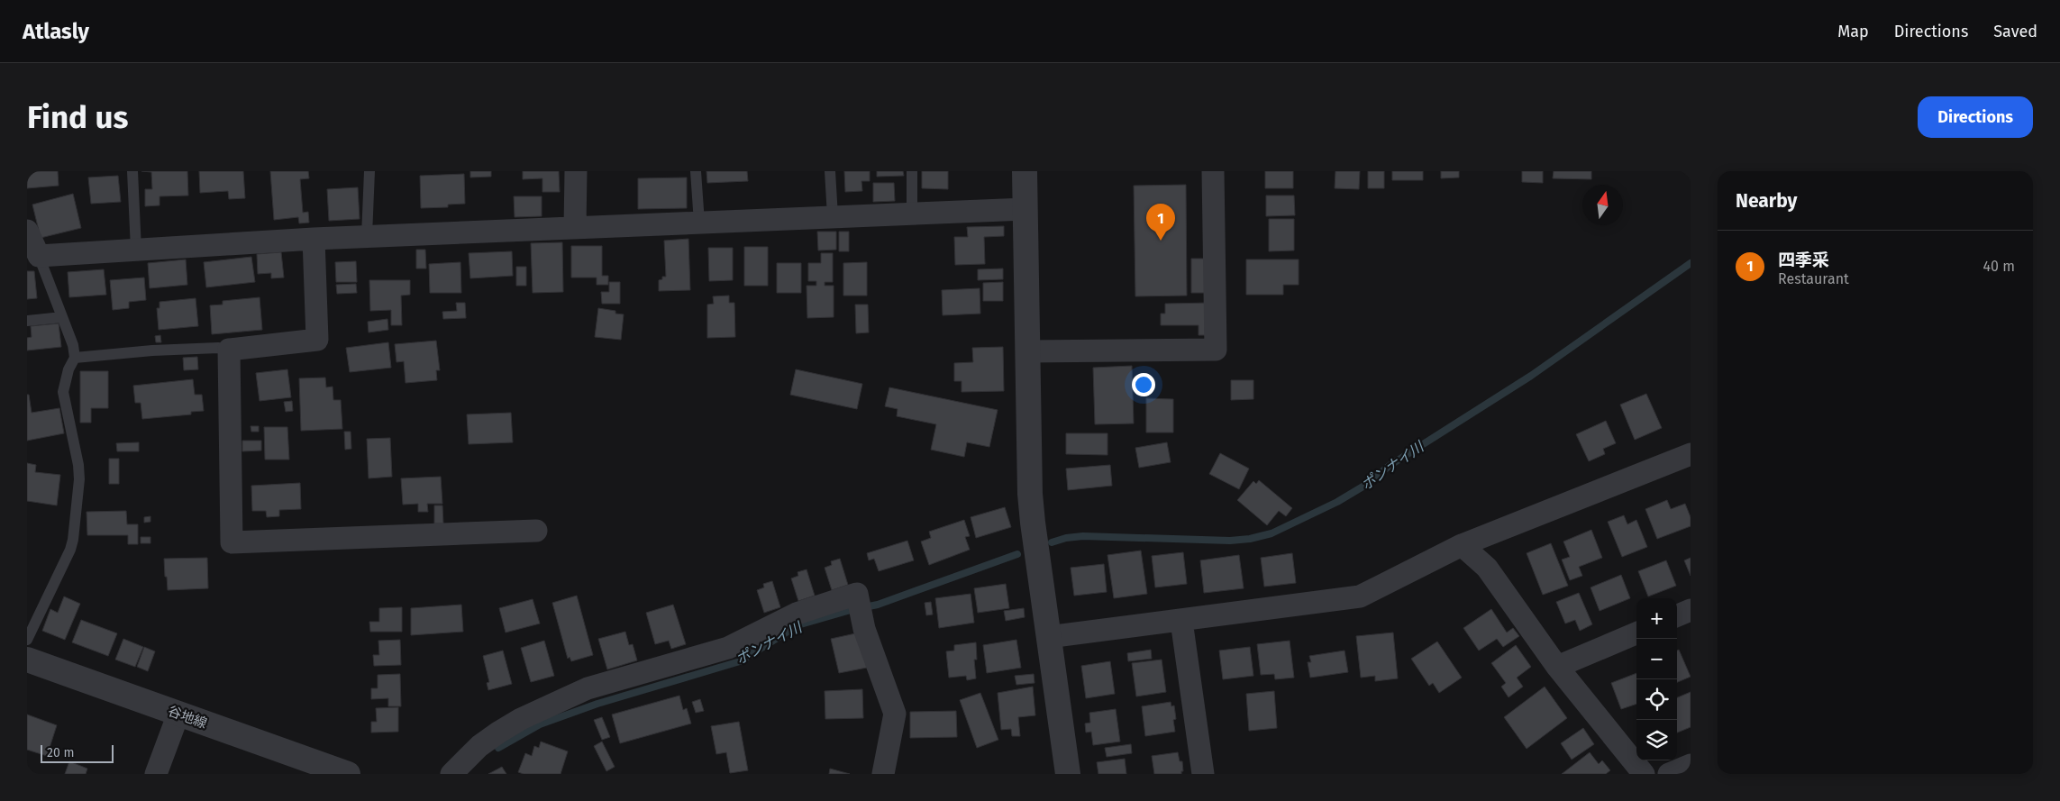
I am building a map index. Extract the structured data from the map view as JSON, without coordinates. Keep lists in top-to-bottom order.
{
  "streets": {
    "street": ["谷地線"]
  },
  "water": ["ポンナイ川"],
  "scale_bar": "20 m",
  "north": "top",
  "page": {
    "header": "Atlasly",
    "nav": ["Map", "Directions", "Saved"],
    "buttons": "Directions",
    "title": "Find us",
    "heading": "Nearby",
    "pins": "1",
    "list": [
      {
        "mark": "1",
        "name": "四季采",
        "note": "Restaurant",
        "value": "40 m"
      }
    ],
    "map_buttons": ["+", "−"],
    "scale": "20 m"
  }
}
